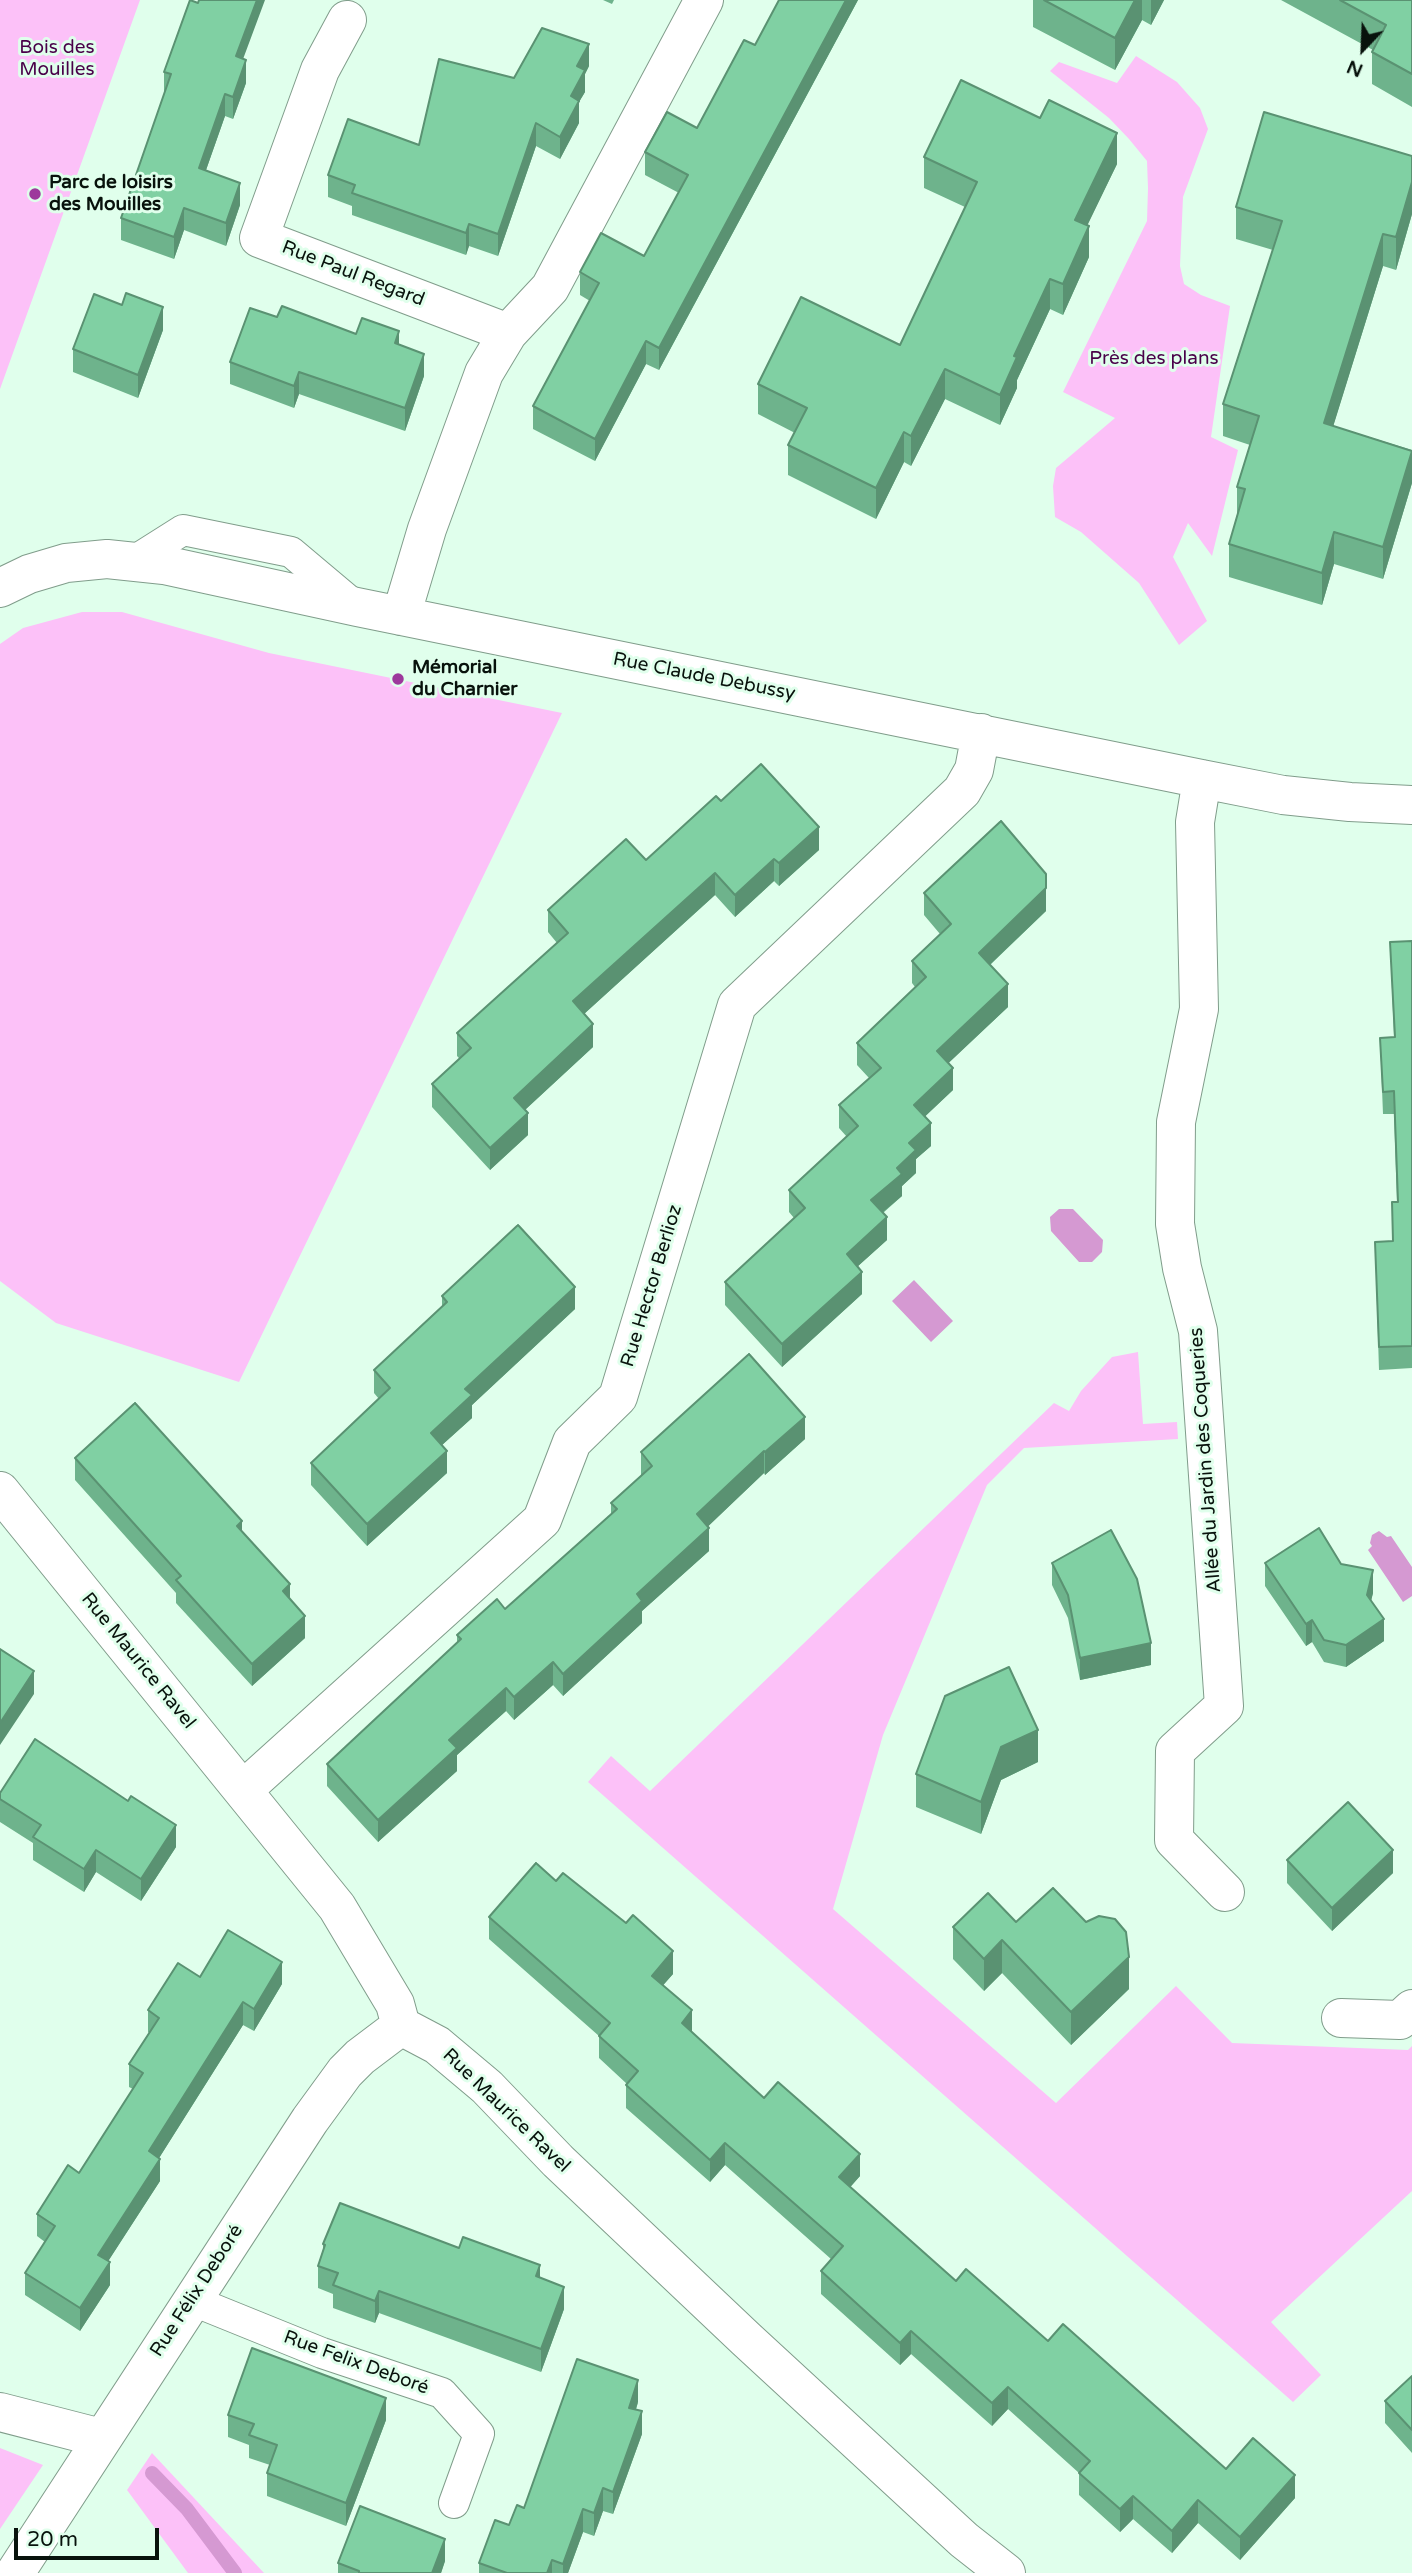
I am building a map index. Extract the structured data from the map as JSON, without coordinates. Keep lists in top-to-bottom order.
{
  "streets": {
    "street": [
      "Rue Paul Regard",
      "Rue Claude Debussy",
      "Rue Hector Berlioz",
      "Allée du Jardin des Coqueries",
      "Rue Maurice Ravel",
      "Rue Félix Deboré"
    ],
    "lane": ["Rue Felix Deboré"]
  },
  "crossings": [
    ["Rue Claude Debussy", "Rue Hector Berlioz"],
    ["Rue Claude Debussy", "Allée du Jardin des Coqueries"],
    ["Rue Hector Berlioz", "Rue Maurice Ravel"],
    ["Rue Maurice Ravel", "Rue Félix Deboré"],
    ["Rue Félix Deboré", "Rue Felix Deboré"]
  ],
  "parks": ["Bois des Mouilles", "Près des plans"],
  "places": ["Parc de loisirs des Mouilles", "Mémorial du Charnier"],
  "scale_bar": "20 m",
  "north": "bottom left"
}
